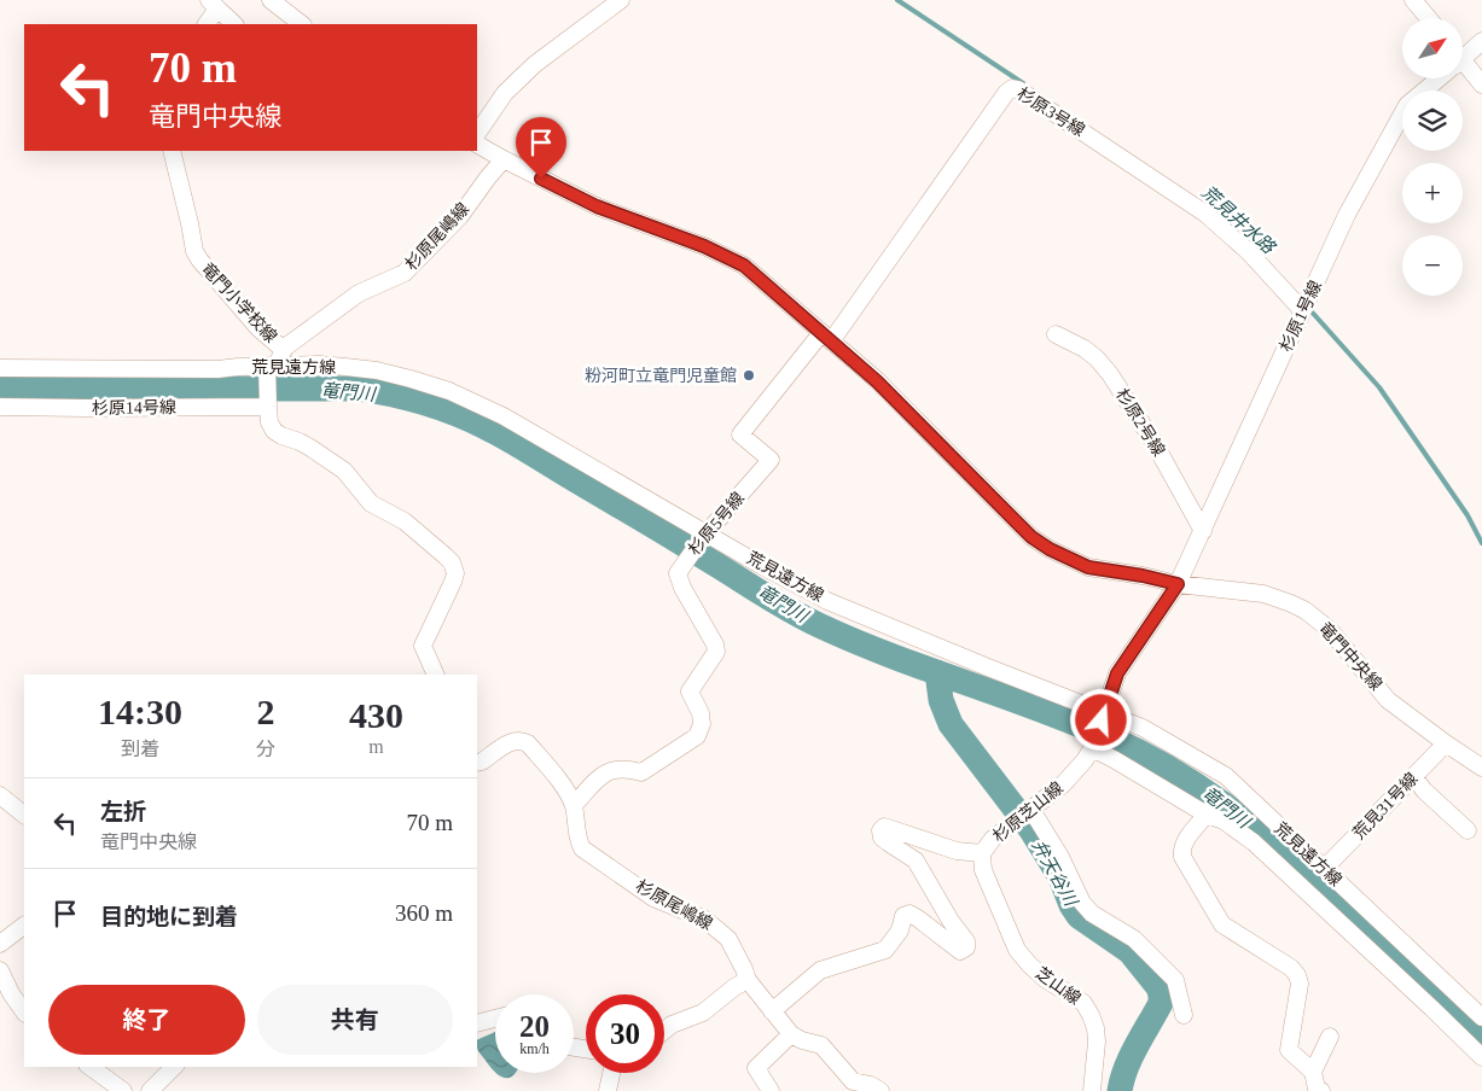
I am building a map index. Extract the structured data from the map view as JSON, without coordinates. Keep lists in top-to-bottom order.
{
  "streets": {
    "street": [
      "杉原3号線",
      "杉原尾嶋線",
      "竜門小学校線",
      "杉原1号線",
      "荒見遠方線",
      "杉原14号線",
      "杉原2号線",
      "杉原5号線",
      "竜門中央線",
      "荒見31号線",
      "杉原芝山線",
      "芝山線"
    ]
  },
  "crossings": [
    ["杉原3号線", "杉原1号線"],
    ["杉原3号線", "杉原5号線"],
    ["杉原3号線", "竜門中央線"],
    ["杉原尾嶋線", "竜門小学校線"],
    ["杉原尾嶋線", "荒見遠方線"],
    ["杉原尾嶋線", "杉原5号線"],
    ["杉原尾嶋線", "竜門中央線"],
    ["杉原尾嶋線", "杉原芝山線"],
    ["竜門小学校線", "荒見遠方線"],
    ["杉原1号線", "杉原2号線"],
    ["杉原1号線", "竜門中央線"],
    ["杉原1号線", "杉原芝山線"],
    ["荒見遠方線", "杉原5号線"],
    ["荒見遠方線", "荒見31号線"],
    ["荒見遠方線", "杉原芝山線"],
    ["杉原5号線", "竜門中央線"],
    ["竜門中央線", "荒見31号線"],
    ["竜門中央線", "杉原芝山線"],
    ["杉原芝山線", "芝山線"]
  ],
  "water": ["荒見井水路", "竜門川", "弁天谷川"],
  "places": ["粉河町立竜門児童館"],
  "north": "top right",
  "page": {
    "map_buttons": ["+", "−"],
    "turn": ["70 m", "竜門中央線"],
    "eta": [
      "14:30",
      "到着",
      "2",
      "分",
      "430",
      "m"
    ],
    "list": [
      {
        "name": "左折",
        "note": "竜門中央線",
        "value": "70 m"
      },
      {
        "name": "目的地に到着",
        "value": "360 m"
      }
    ],
    "buttons": ["終了", "共有"],
    "speed": "20 km/h",
    "limit": "30"
  }
}
